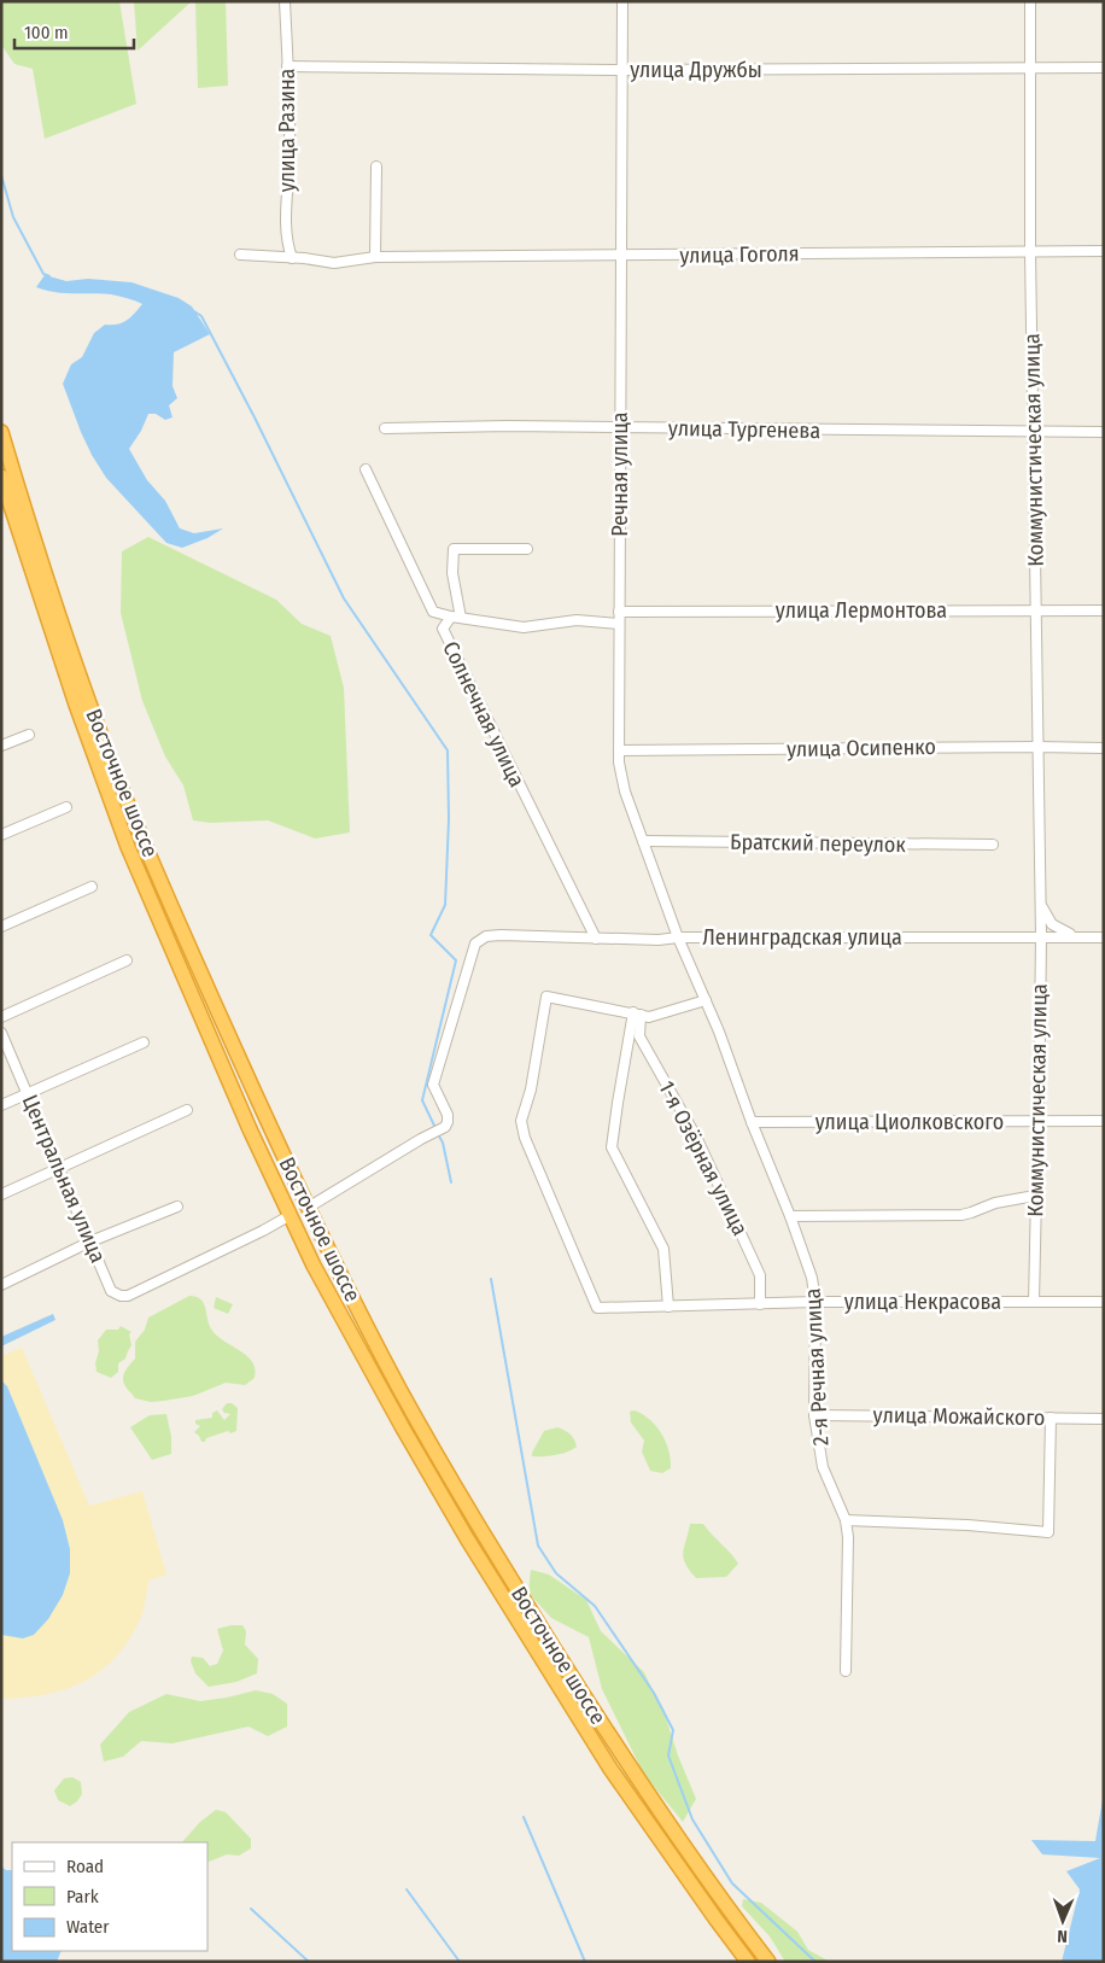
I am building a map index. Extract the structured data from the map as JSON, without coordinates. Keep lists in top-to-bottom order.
{
  "streets": {
    "highway": ["Восточное шоссе"],
    "street": [
      "улица Дружбы",
      "улица Разина",
      "улица Гоголя",
      "улица Тургенева",
      "Коммунистическая улица",
      "Речная улица",
      "улица Лермонтова",
      "Солнечная улица",
      "улица Осипенко",
      "Братский переулок",
      "Ленинградская улица",
      "улица Циолковского",
      "1-я Озёрная улица",
      "Центральная улица",
      "улица Некрасова",
      "2-я Речная улица",
      "улица Можайского"
    ]
  },
  "crossings": [
    ["улица Дружбы", "улица Разина"],
    ["улица Дружбы", "Коммунистическая улица"],
    ["улица Дружбы", "Речная улица"],
    ["улица Разина", "улица Гоголя"],
    ["улица Гоголя", "Коммунистическая улица"],
    ["улица Гоголя", "Речная улица"],
    ["улица Тургенева", "Коммунистическая улица"],
    ["улица Тургенева", "Речная улица"],
    ["Коммунистическая улица", "улица Лермонтова"],
    ["Коммунистическая улица", "улица Осипенко"],
    ["Коммунистическая улица", "Ленинградская улица"],
    ["Коммунистическая улица", "улица Циолковского"],
    ["Коммунистическая улица", "улица Некрасова"],
    ["Речная улица", "улица Лермонтова"],
    ["Речная улица", "улица Осипенко"],
    ["Речная улица", "Братский переулок"],
    ["Речная улица", "Ленинградская улица"],
    ["Речная улица", "2-я Речная улица"],
    ["Солнечная улица", "Ленинградская улица"],
    ["Восточное шоссе", "Ленинградская улица"],
    ["Восточное шоссе", "Центральная улица"],
    ["Ленинградская улица", "2-я Речная улица"],
    ["улица Циолковского", "2-я Речная улица"],
    ["1-я Озёрная улица", "улица Некрасова"],
    ["улица Некрасова", "2-я Речная улица"],
    ["2-я Речная улица", "улица Можайского"]
  ],
  "legend": ["Road", "Park", "Water"],
  "scale_bar": "100 m",
  "north": "bottom"
}
